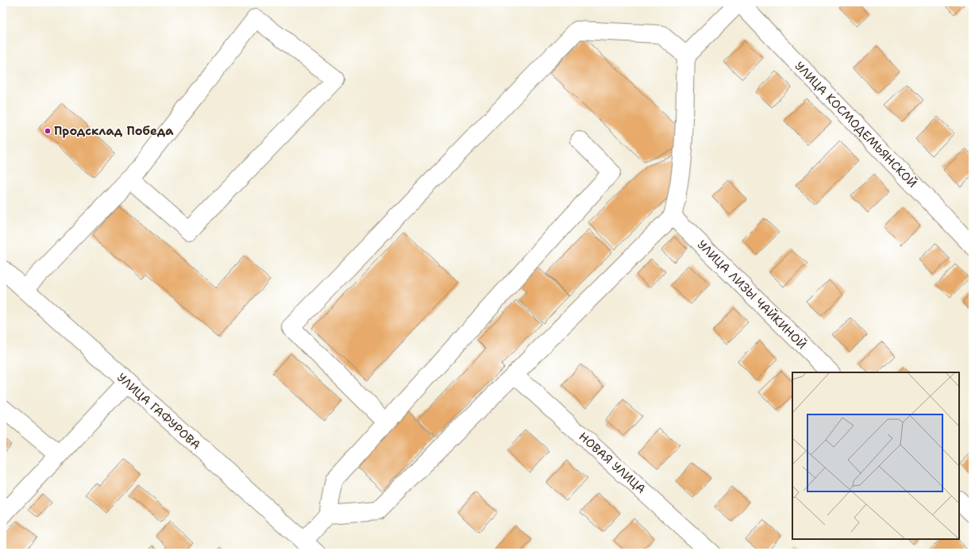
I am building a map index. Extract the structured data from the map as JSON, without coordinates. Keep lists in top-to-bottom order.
{
  "streets": {
    "street": [
      "УЛИЦА КОСМОДЕМЬЯНСКОЙ",
      "УЛИЦА ЛИЗЫ ЧАЙКИНОЙ",
      "УЛИЦА ГАФУРОВА",
      "НОВАЯ УЛИЦА"
    ]
  },
  "places": ["Продсклад Победа"]
}
